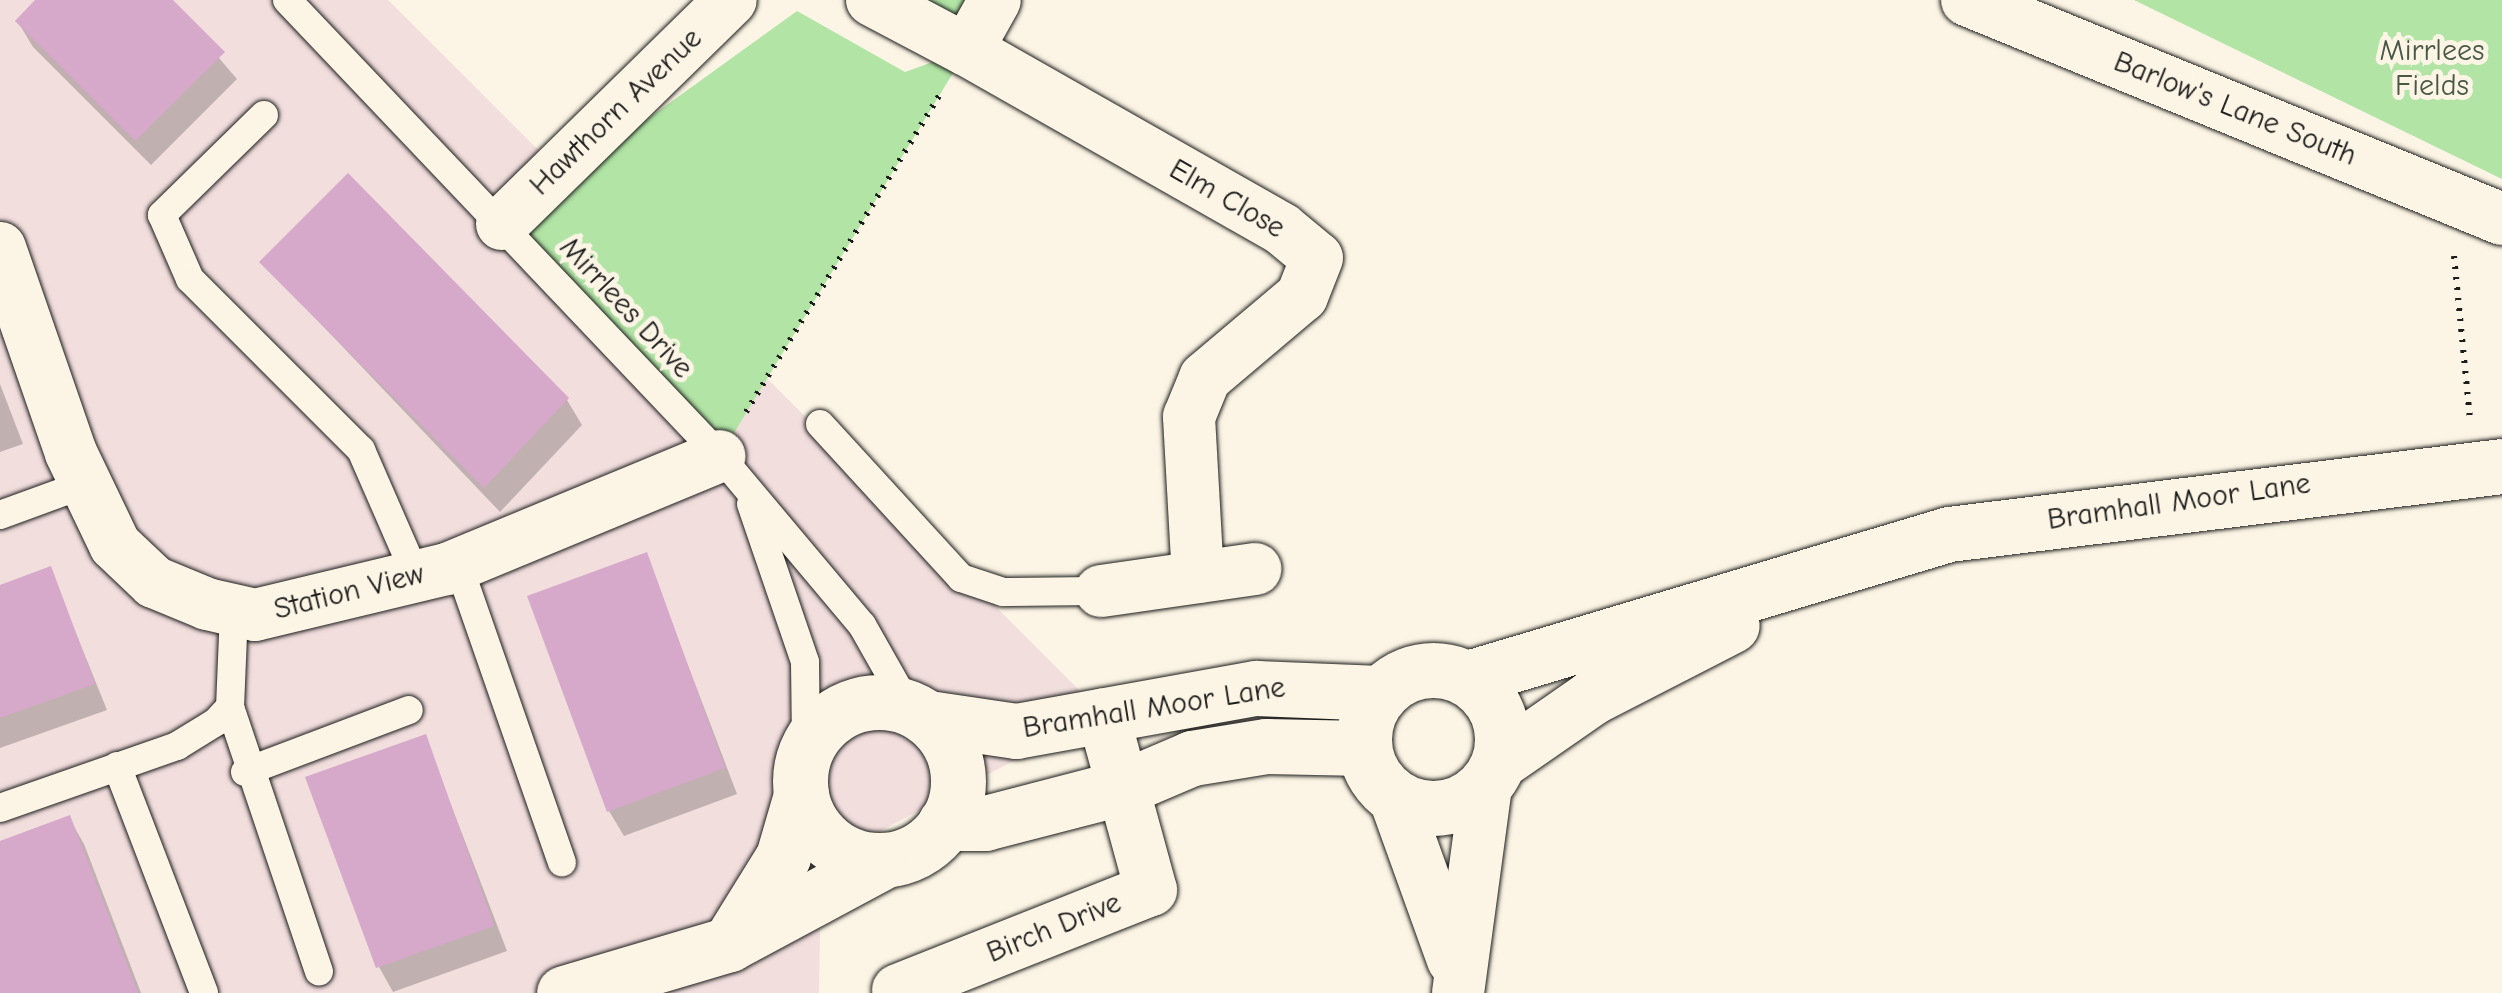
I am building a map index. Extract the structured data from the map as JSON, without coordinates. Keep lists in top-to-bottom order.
{
  "streets": {
    "street": [
      "Barlow's Lane South",
      "Hawthorn Avenue",
      "Elm Close",
      "Bramhall Moor Lane",
      "Station View",
      "Birch Drive"
    ],
    "lane": ["Mirrlees Drive"]
  },
  "crossings": [
    ["Hawthorn Avenue", "Mirrlees Drive"],
    ["Mirrlees Drive", "Bramhall Moor Lane"],
    ["Mirrlees Drive", "Station View"],
    ["Bramhall Moor Lane", "Birch Drive"]
  ],
  "parks": ["Mirrlees Fields"]
}
